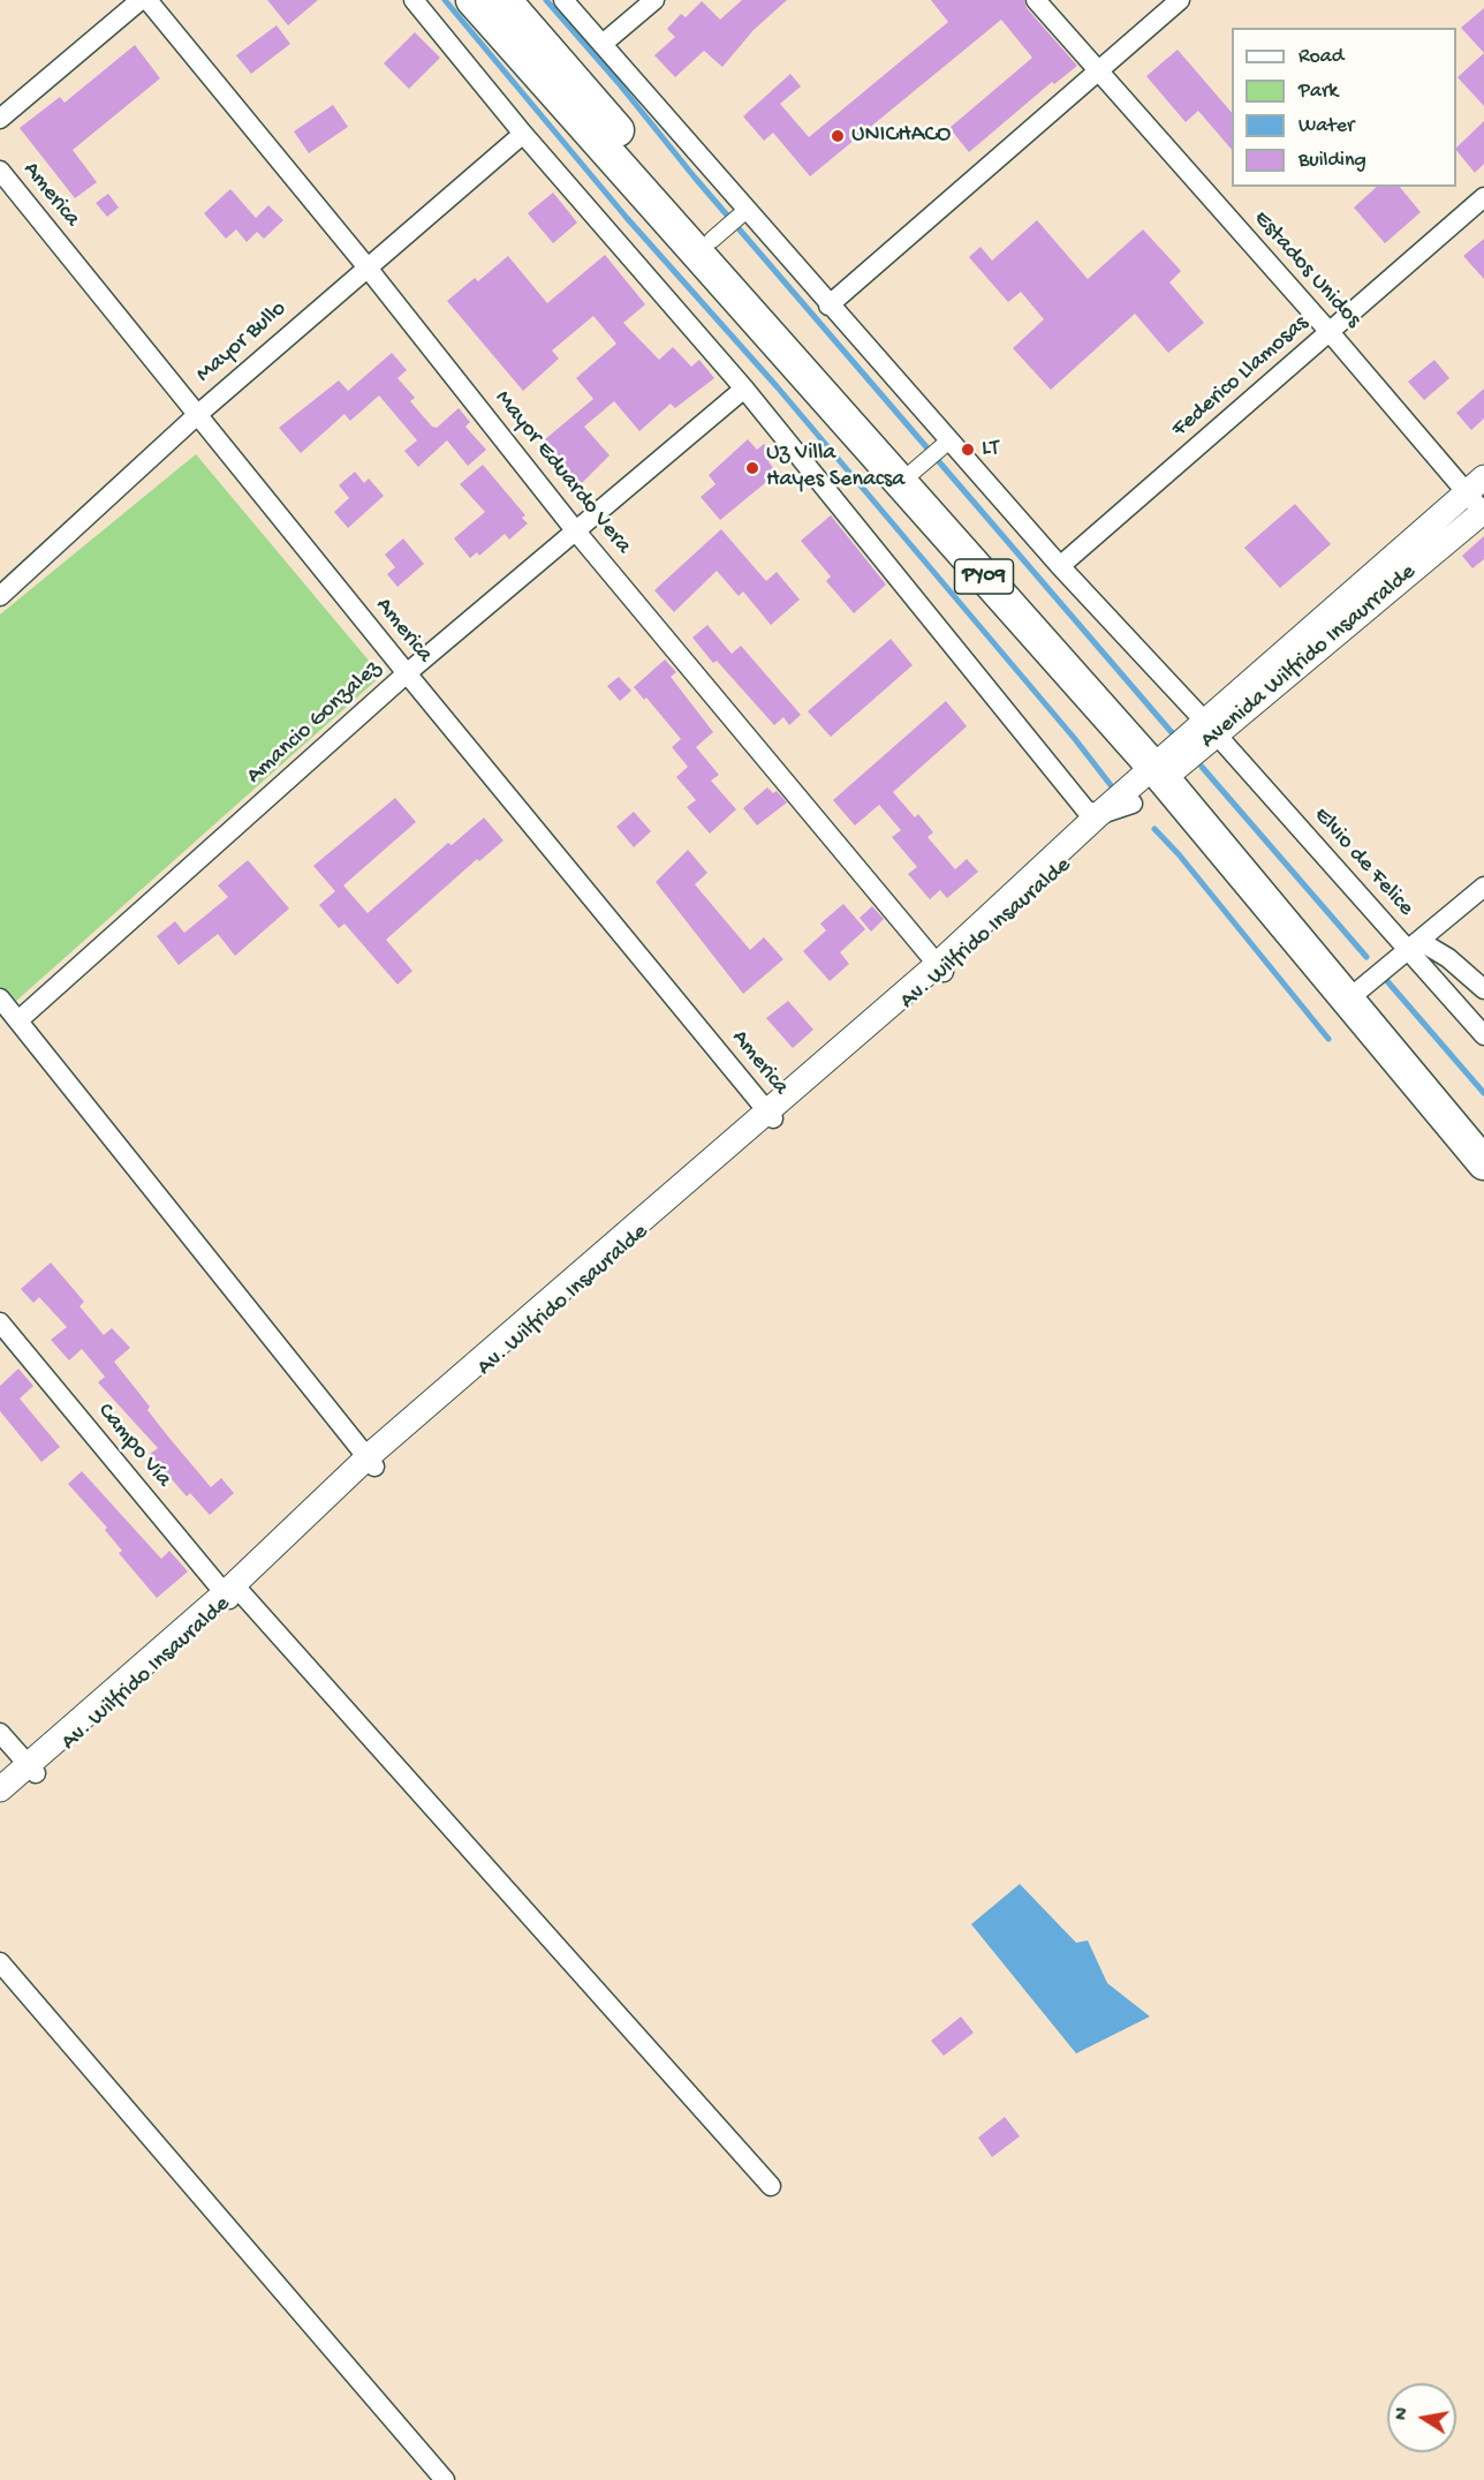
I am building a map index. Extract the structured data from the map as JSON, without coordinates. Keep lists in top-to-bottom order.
{
  "streets": {
    "highway": ["PY09"],
    "street": [
      "America",
      "Estados Unidos",
      "Mayor Bullo",
      "Federico Llamosas",
      "Mayor Eduardo Vera",
      "Avenida Wilfrido Insaurralde",
      "Amancio Gonzalez",
      "Elvio de Felice",
      "Av. Wilfrido Insauralde",
      "Campo Vía"
    ]
  },
  "crossings": [
    ["America", "Mayor Bullo"],
    ["America", "Amancio Gonzalez"],
    ["America", "Av. Wilfrido Insauralde"],
    ["Estados Unidos", "Federico Llamosas"],
    ["Estados Unidos", "Avenida Wilfrido Insaurralde"],
    ["Mayor Bullo", "Mayor Eduardo Vera"],
    ["Federico Llamosas", "Elvio de Felice"],
    ["Mayor Eduardo Vera", "Amancio Gonzalez"],
    ["Mayor Eduardo Vera", "Av. Wilfrido Insauralde"],
    ["PY09", "Avenida Wilfrido Insaurralde"],
    ["PY09", "Elvio de Felice"],
    ["Avenida Wilfrido Insaurralde", "Elvio de Felice"],
    ["Avenida Wilfrido Insaurralde", "Av. Wilfrido Insauralde"],
    ["Av. Wilfrido Insauralde", "Campo Vía"]
  ],
  "places": ["UNICHACO", "LT", "Uz Villa Hayes Senacsa"],
  "legend": [
    "Road",
    "Park",
    "Water",
    "Building"
  ],
  "north": "left"
}
